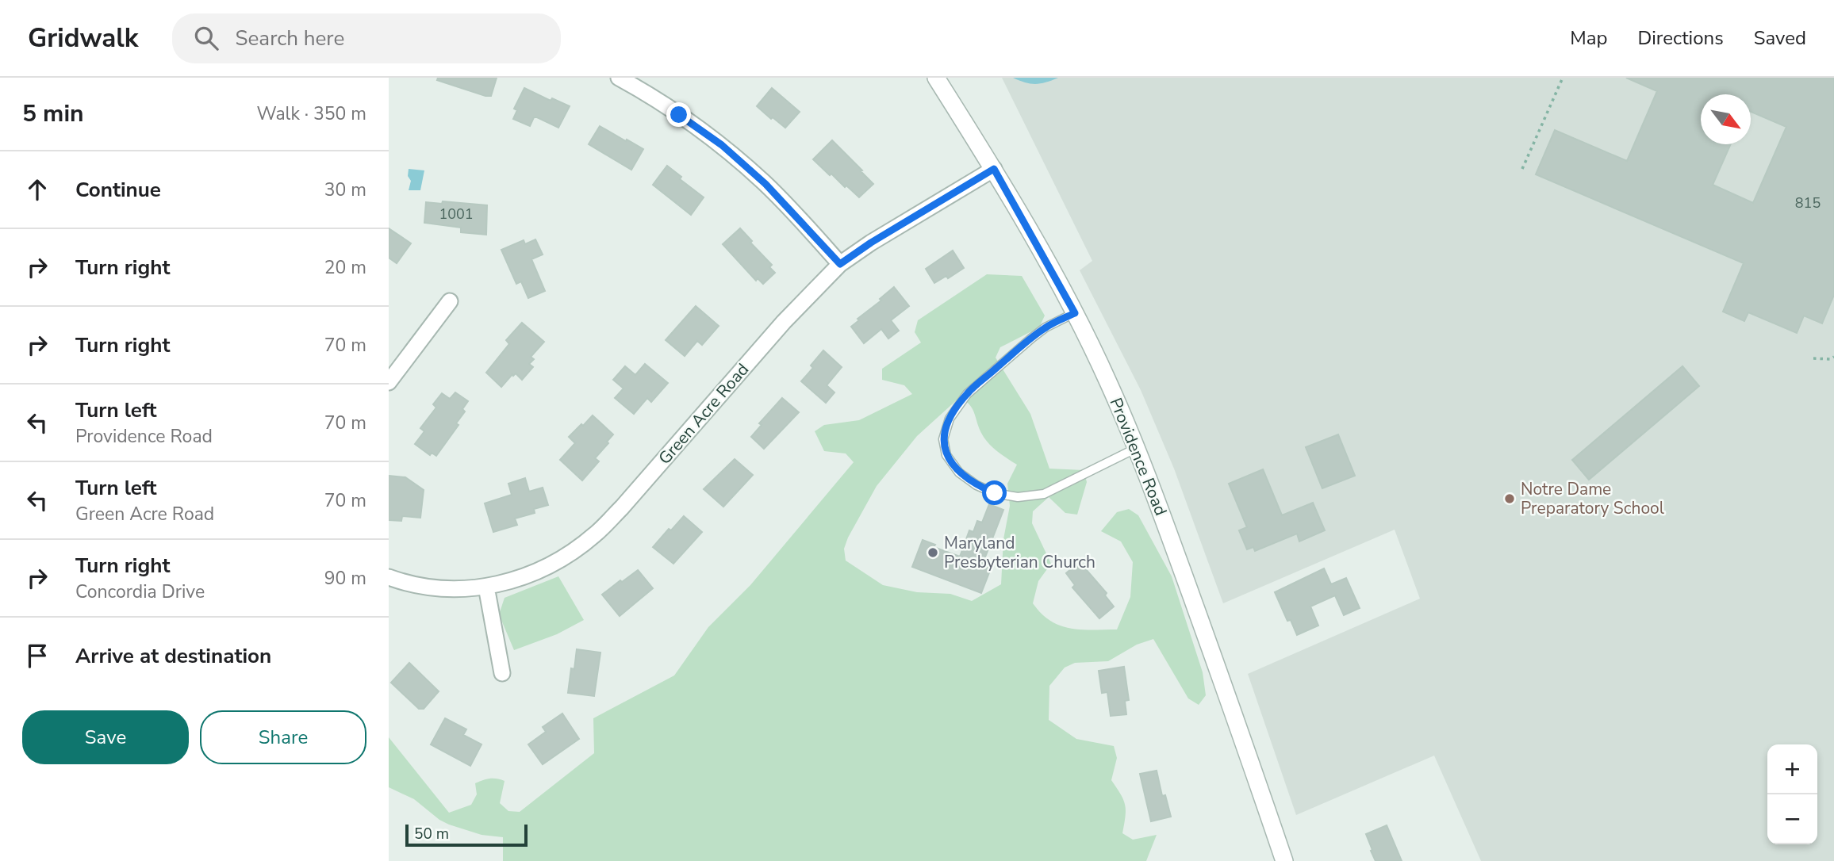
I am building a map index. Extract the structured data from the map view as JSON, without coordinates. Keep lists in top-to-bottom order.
{
  "streets": {
    "street": ["Green Acre Road", "Providence Road"]
  },
  "crossings": [
    ["Green Acre Road", "Providence Road"]
  ],
  "places": ["Notre Dame Preparatory School", "Maryland Presbyterian Church"],
  "house_numbers": ["815", "1001"],
  "scale_bar": "50 m",
  "north": "bottom right",
  "page": {
    "header": "Gridwalk",
    "search": "Search here",
    "nav": ["Map", "Directions", "Saved"],
    "heading": ["5 min", "Walk · 350 m"],
    "list": [
      ["Continue", "30 m"],
      ["Turn right", "20 m"],
      ["Turn right", "70 m"],
      ["Turn left", "Providence Road", "70 m"],
      ["Turn left", "Green Acre Road", "70 m"],
      ["Turn right", "Concordia Drive", "90 m"],
      "Arrive at destination"
    ],
    "buttons": ["Save", "Share"],
    "map_buttons": ["+", "−"],
    "scale": "50 m"
  }
}
